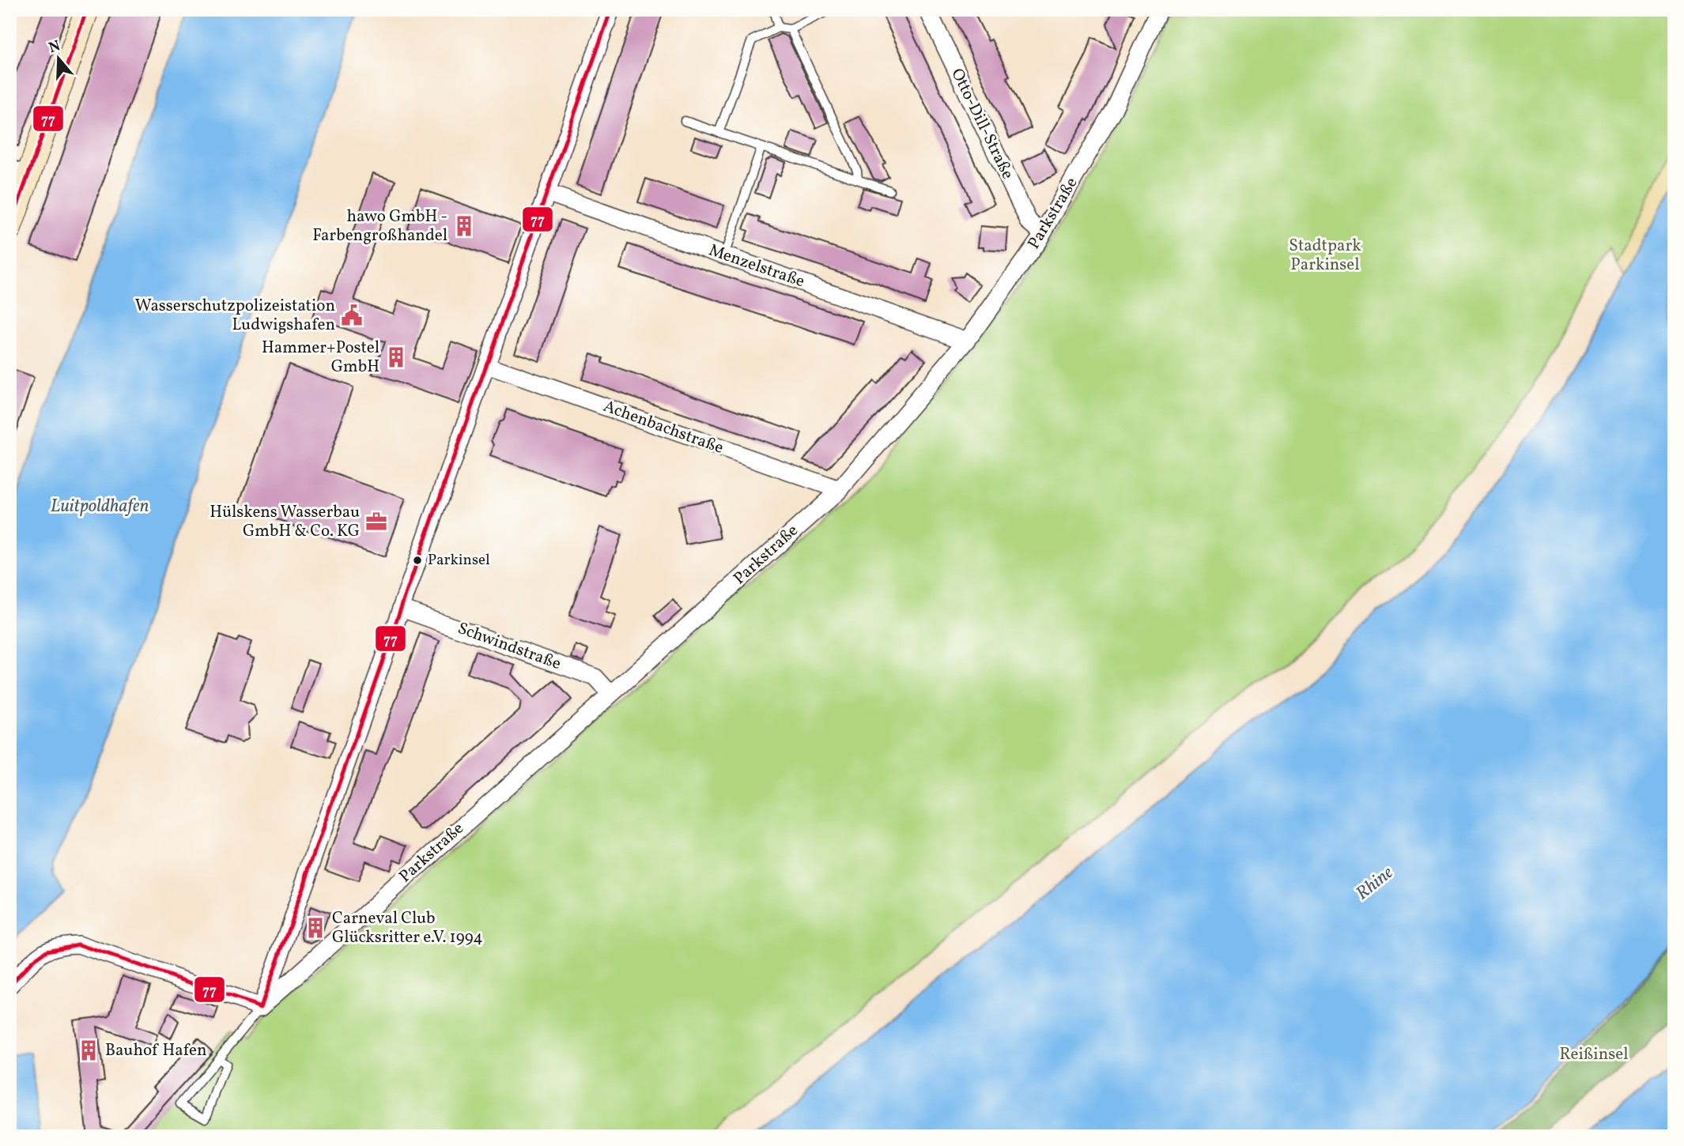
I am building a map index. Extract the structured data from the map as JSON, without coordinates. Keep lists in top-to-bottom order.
{
  "streets": {
    "street": [
      "Otto-Dill-Straße",
      "Parkstraße",
      "Menzelstraße",
      "Achenbachstraße",
      "Schwindstraße"
    ]
  },
  "crossings": [
    ["Otto-Dill-Straße", "Parkstraße"],
    ["Parkstraße", "Menzelstraße"],
    ["Parkstraße", "Achenbachstraße"],
    ["Parkstraße", "Schwindstraße"]
  ],
  "water": ["Luitpoldhafen", "Rhine"],
  "parks": ["Stadtpark Parkinsel", "Reißinsel"],
  "places": {
    "building": [
      "hawo GmbH - Farbengroßhandel",
      "Hammer+Postel GmbH",
      "Carneval Club Glücksritter e.V. 1994",
      "Bauhof Hafen"
    ],
    "public building": ["Wasserschutzpolizeistation Ludwigshafen"],
    "office": ["Hülskens Wasserbau GmbH & Co. KG"],
    "other": ["Parkinsel"]
  },
  "lines": ["transit line 77"],
  "north": "top"
}
